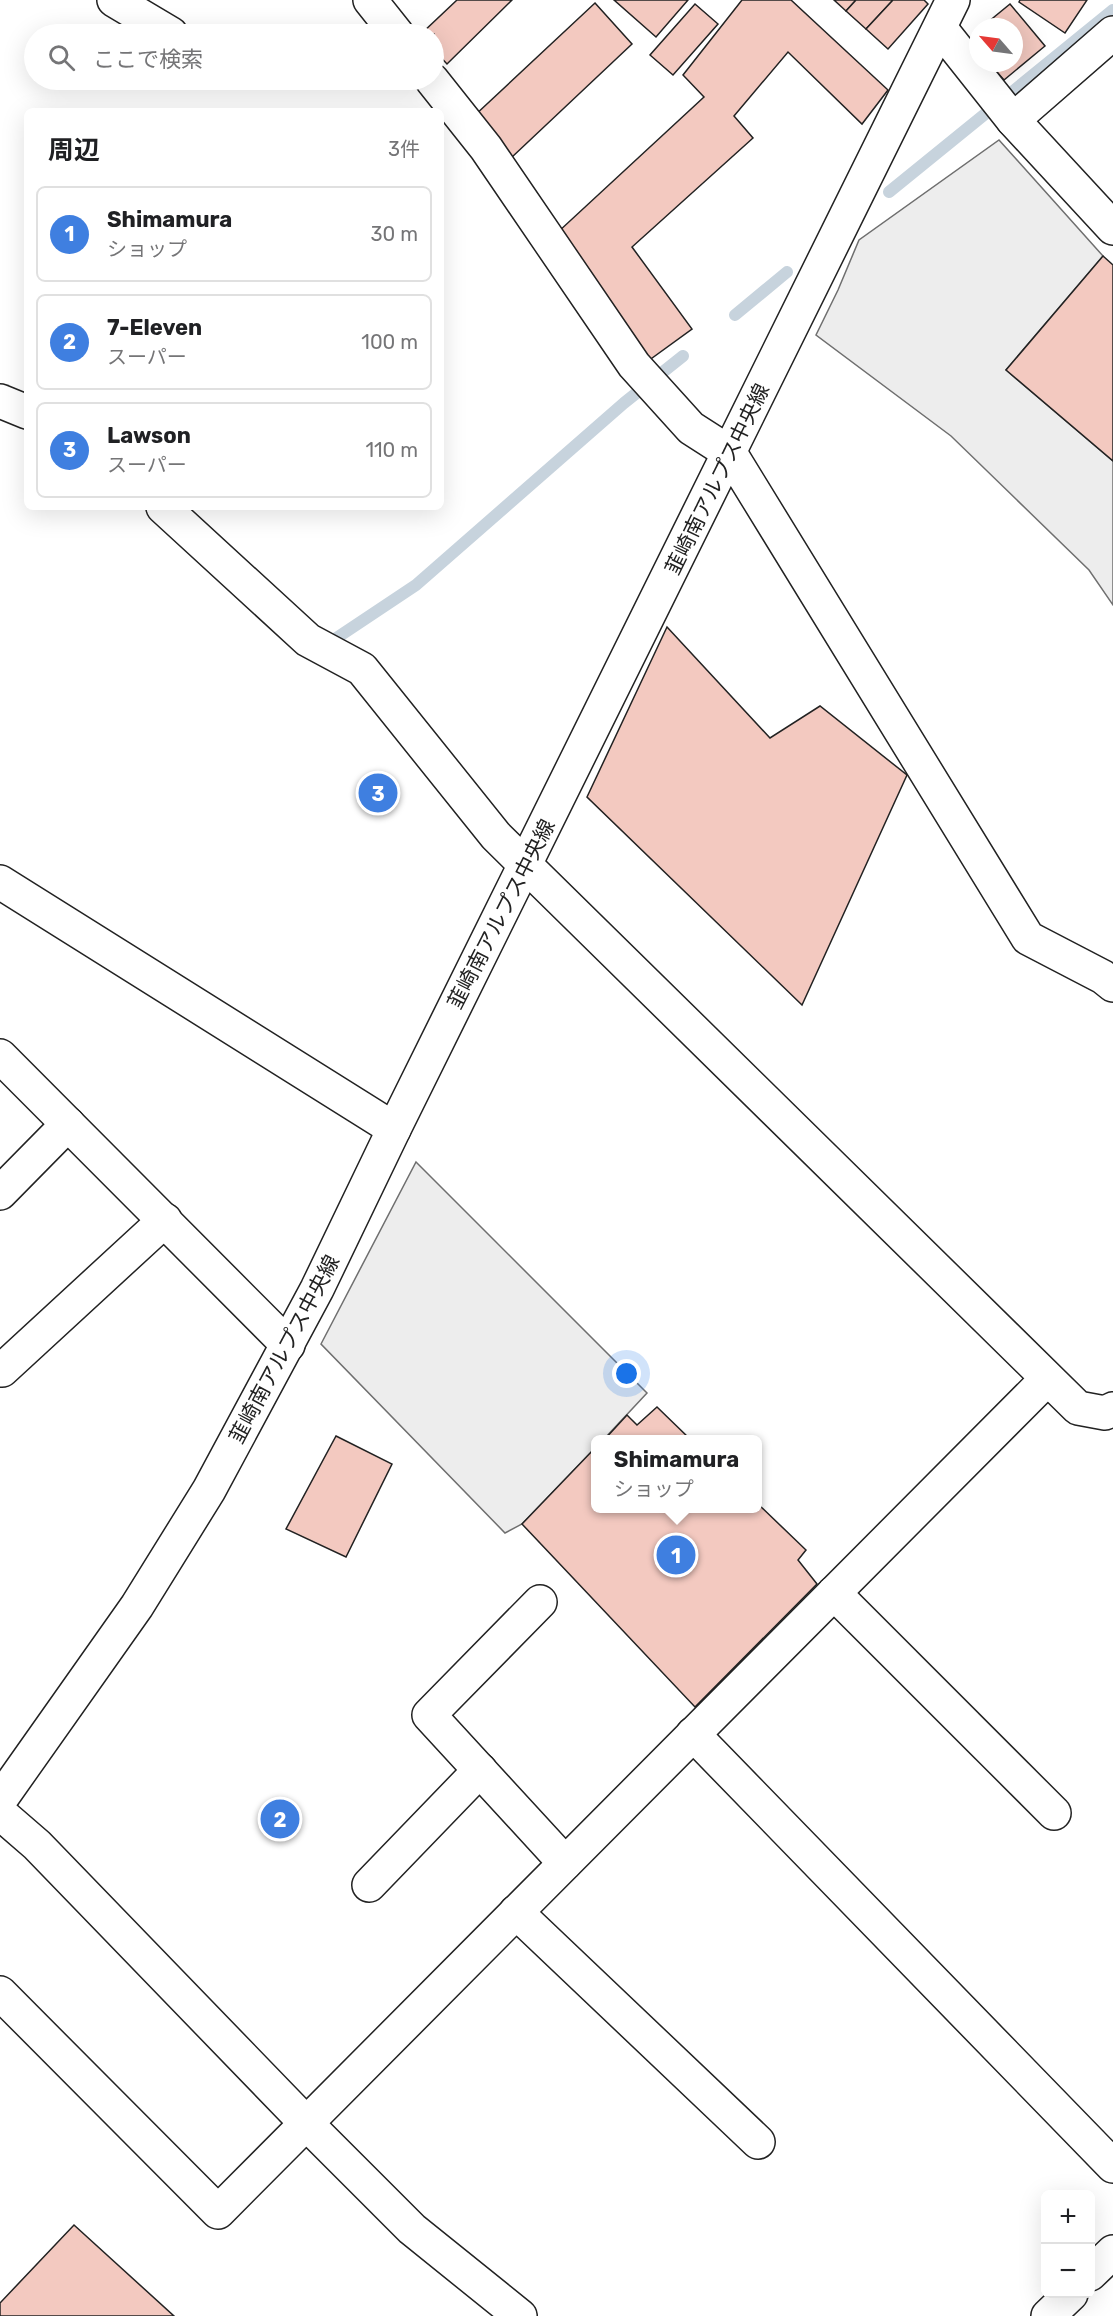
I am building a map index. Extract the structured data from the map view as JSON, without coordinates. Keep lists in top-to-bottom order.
{
  "streets": {
    "street": ["韮崎南アルプス中央線"]
  },
  "north": "top left",
  "page": {
    "search": "ここで検索",
    "heading": ["周辺", "3件"],
    "list": [
      {
        "mark": "1",
        "name": "Shimamura",
        "note": "ショップ",
        "value": "30 m"
      },
      {
        "mark": "2",
        "name": "7-Eleven",
        "note": "スーパー",
        "value": "100 m"
      },
      {
        "mark": "3",
        "name": "Lawson",
        "note": "スーパー",
        "value": "110 m"
      }
    ],
    "pins": ["3", "1", "2"],
    "popup": ["Shimamura", "ショップ"],
    "map_buttons": ["+", "−"]
  }
}
